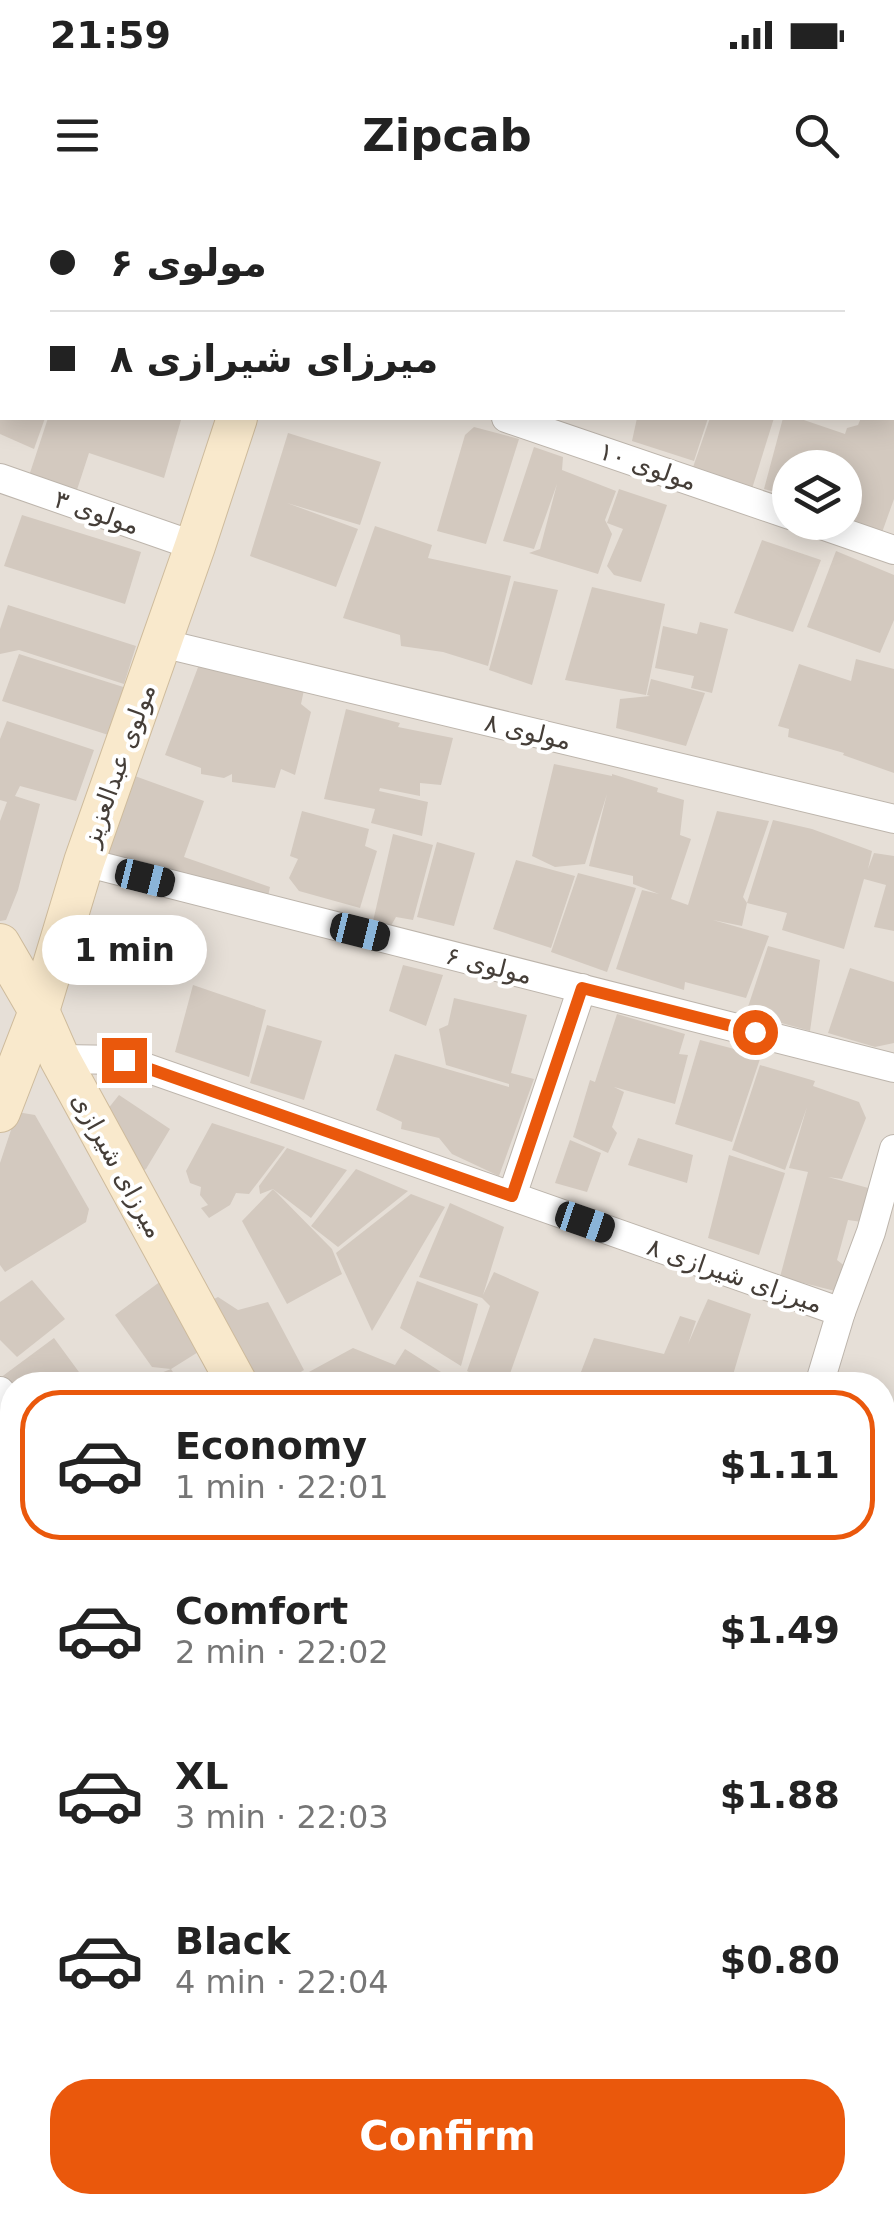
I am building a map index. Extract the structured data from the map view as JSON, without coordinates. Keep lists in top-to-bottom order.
{
  "streets": {
    "main road": ["مولوی عبدالعزیز", "میرزای شیرازی"],
    "street": [
      "مولوی ۱۰",
      "مولوی ۳",
      "مولوی ۸",
      "مولوی ۶",
      "میرزای شیرازی ۸"
    ]
  },
  "crossings": [
    ["مولوی ۳", "مولوی عبدالعزیز"],
    ["مولوی ۸", "مولوی عبدالعزیز"],
    ["مولوی عبدالعزیز", "مولوی ۶"],
    ["مولوی عبدالعزیز", "میرزای شیرازی"],
    ["میرزای شیرازی", "میرزای شیرازی ۸"]
  ],
  "page": {
    "status": "21:59",
    "header": "Zipcab",
    "banner": ["مولوی ۶", "میرزای شیرازی ۸"],
    "bubble": "1 min",
    "list": [
      {
        "name": "Economy",
        "note": "1 min · 22:01",
        "value": "$1.11"
      },
      {
        "name": "Comfort",
        "note": "2 min · 22:02",
        "value": "$1.49"
      },
      {
        "name": "XL",
        "note": "3 min · 22:03",
        "value": "$1.88"
      },
      {
        "name": "Black",
        "note": "4 min · 22:04",
        "value": "$0.80"
      }
    ],
    "buttons": "Confirm"
  }
}
